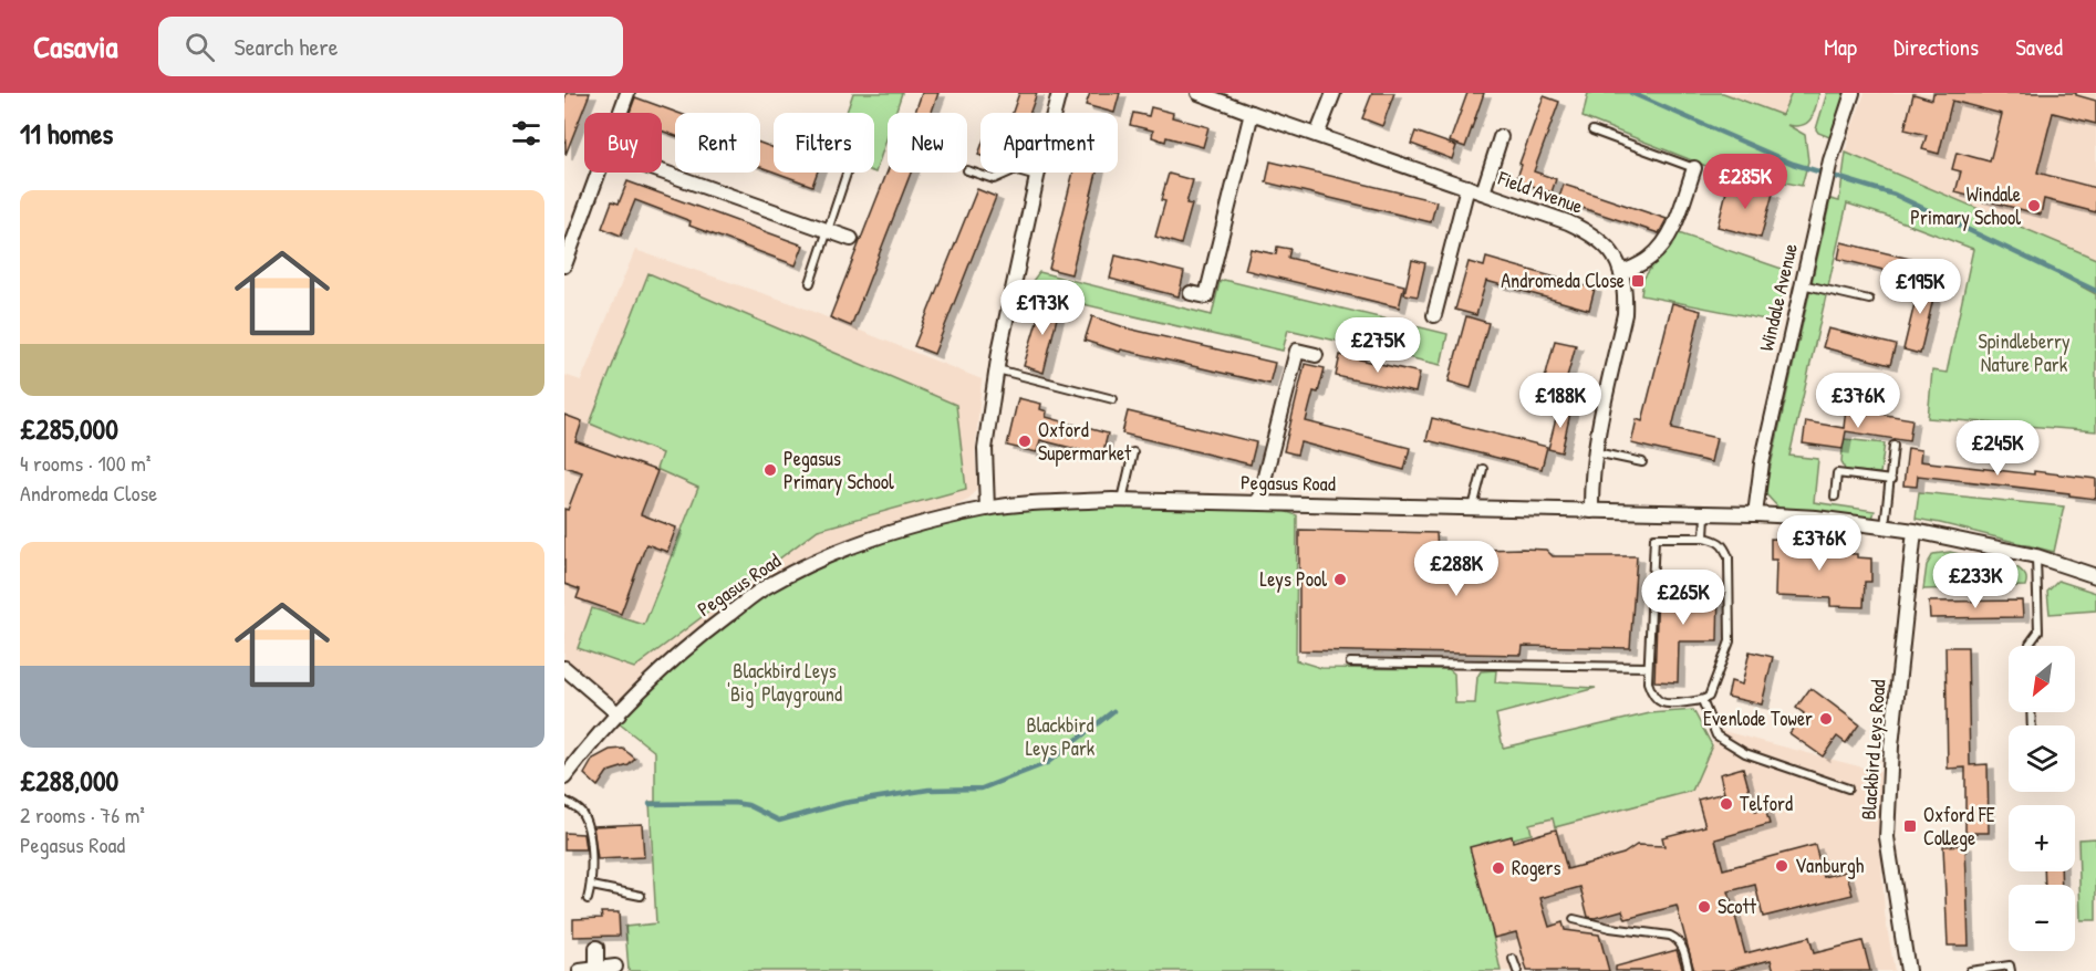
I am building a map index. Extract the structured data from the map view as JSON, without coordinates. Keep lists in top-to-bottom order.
{
  "streets": {
    "street": [
      "Field Avenue",
      "Windale Avenue",
      "Pegasus Road",
      "Blackbird Leys Road"
    ]
  },
  "crossings": [
    ["Field Avenue", "Pegasus Road"],
    ["Windale Avenue", "Pegasus Road"],
    ["Pegasus Road", "Blackbird Leys Road"]
  ],
  "parks": ["Spindleberry Nature Park", "Blackbird Leys 'Big' Playground", "Blackbird Leys Park"],
  "places": {
    "other": [
      "Windale Primary School",
      "Oxford Supermarket",
      "Pegasus Primary School",
      "Leys Pool",
      "Evenlode Tower",
      "Telford",
      "Vanburgh",
      "Rogers",
      "Scott"
    ],
    "transit": ["Andromeda Close", "Oxford FE College"]
  },
  "north": "bottom left",
  "page": {
    "header": "Casavia",
    "search": "Search here",
    "nav": ["Map", "Directions", "Saved"],
    "heading": "11 homes",
    "chip": [
      "Buy",
      "Rent",
      "Filters",
      "New",
      "Apartment"
    ],
    "price": [
      "£285K",
      "£195K",
      "£173K",
      "£275K",
      "£188K",
      "£376K",
      "£245K",
      "£376K",
      "£288K",
      "£233K",
      "£265K"
    ],
    "list": [
      {
        "name": "£285,000",
        "note": "4 rooms · 100 m² · Andromeda Close"
      },
      {
        "name": "£288,000",
        "note": "2 rooms · 76 m² · Pegasus Road"
      }
    ],
    "map_buttons": ["+", "−"]
  }
}
